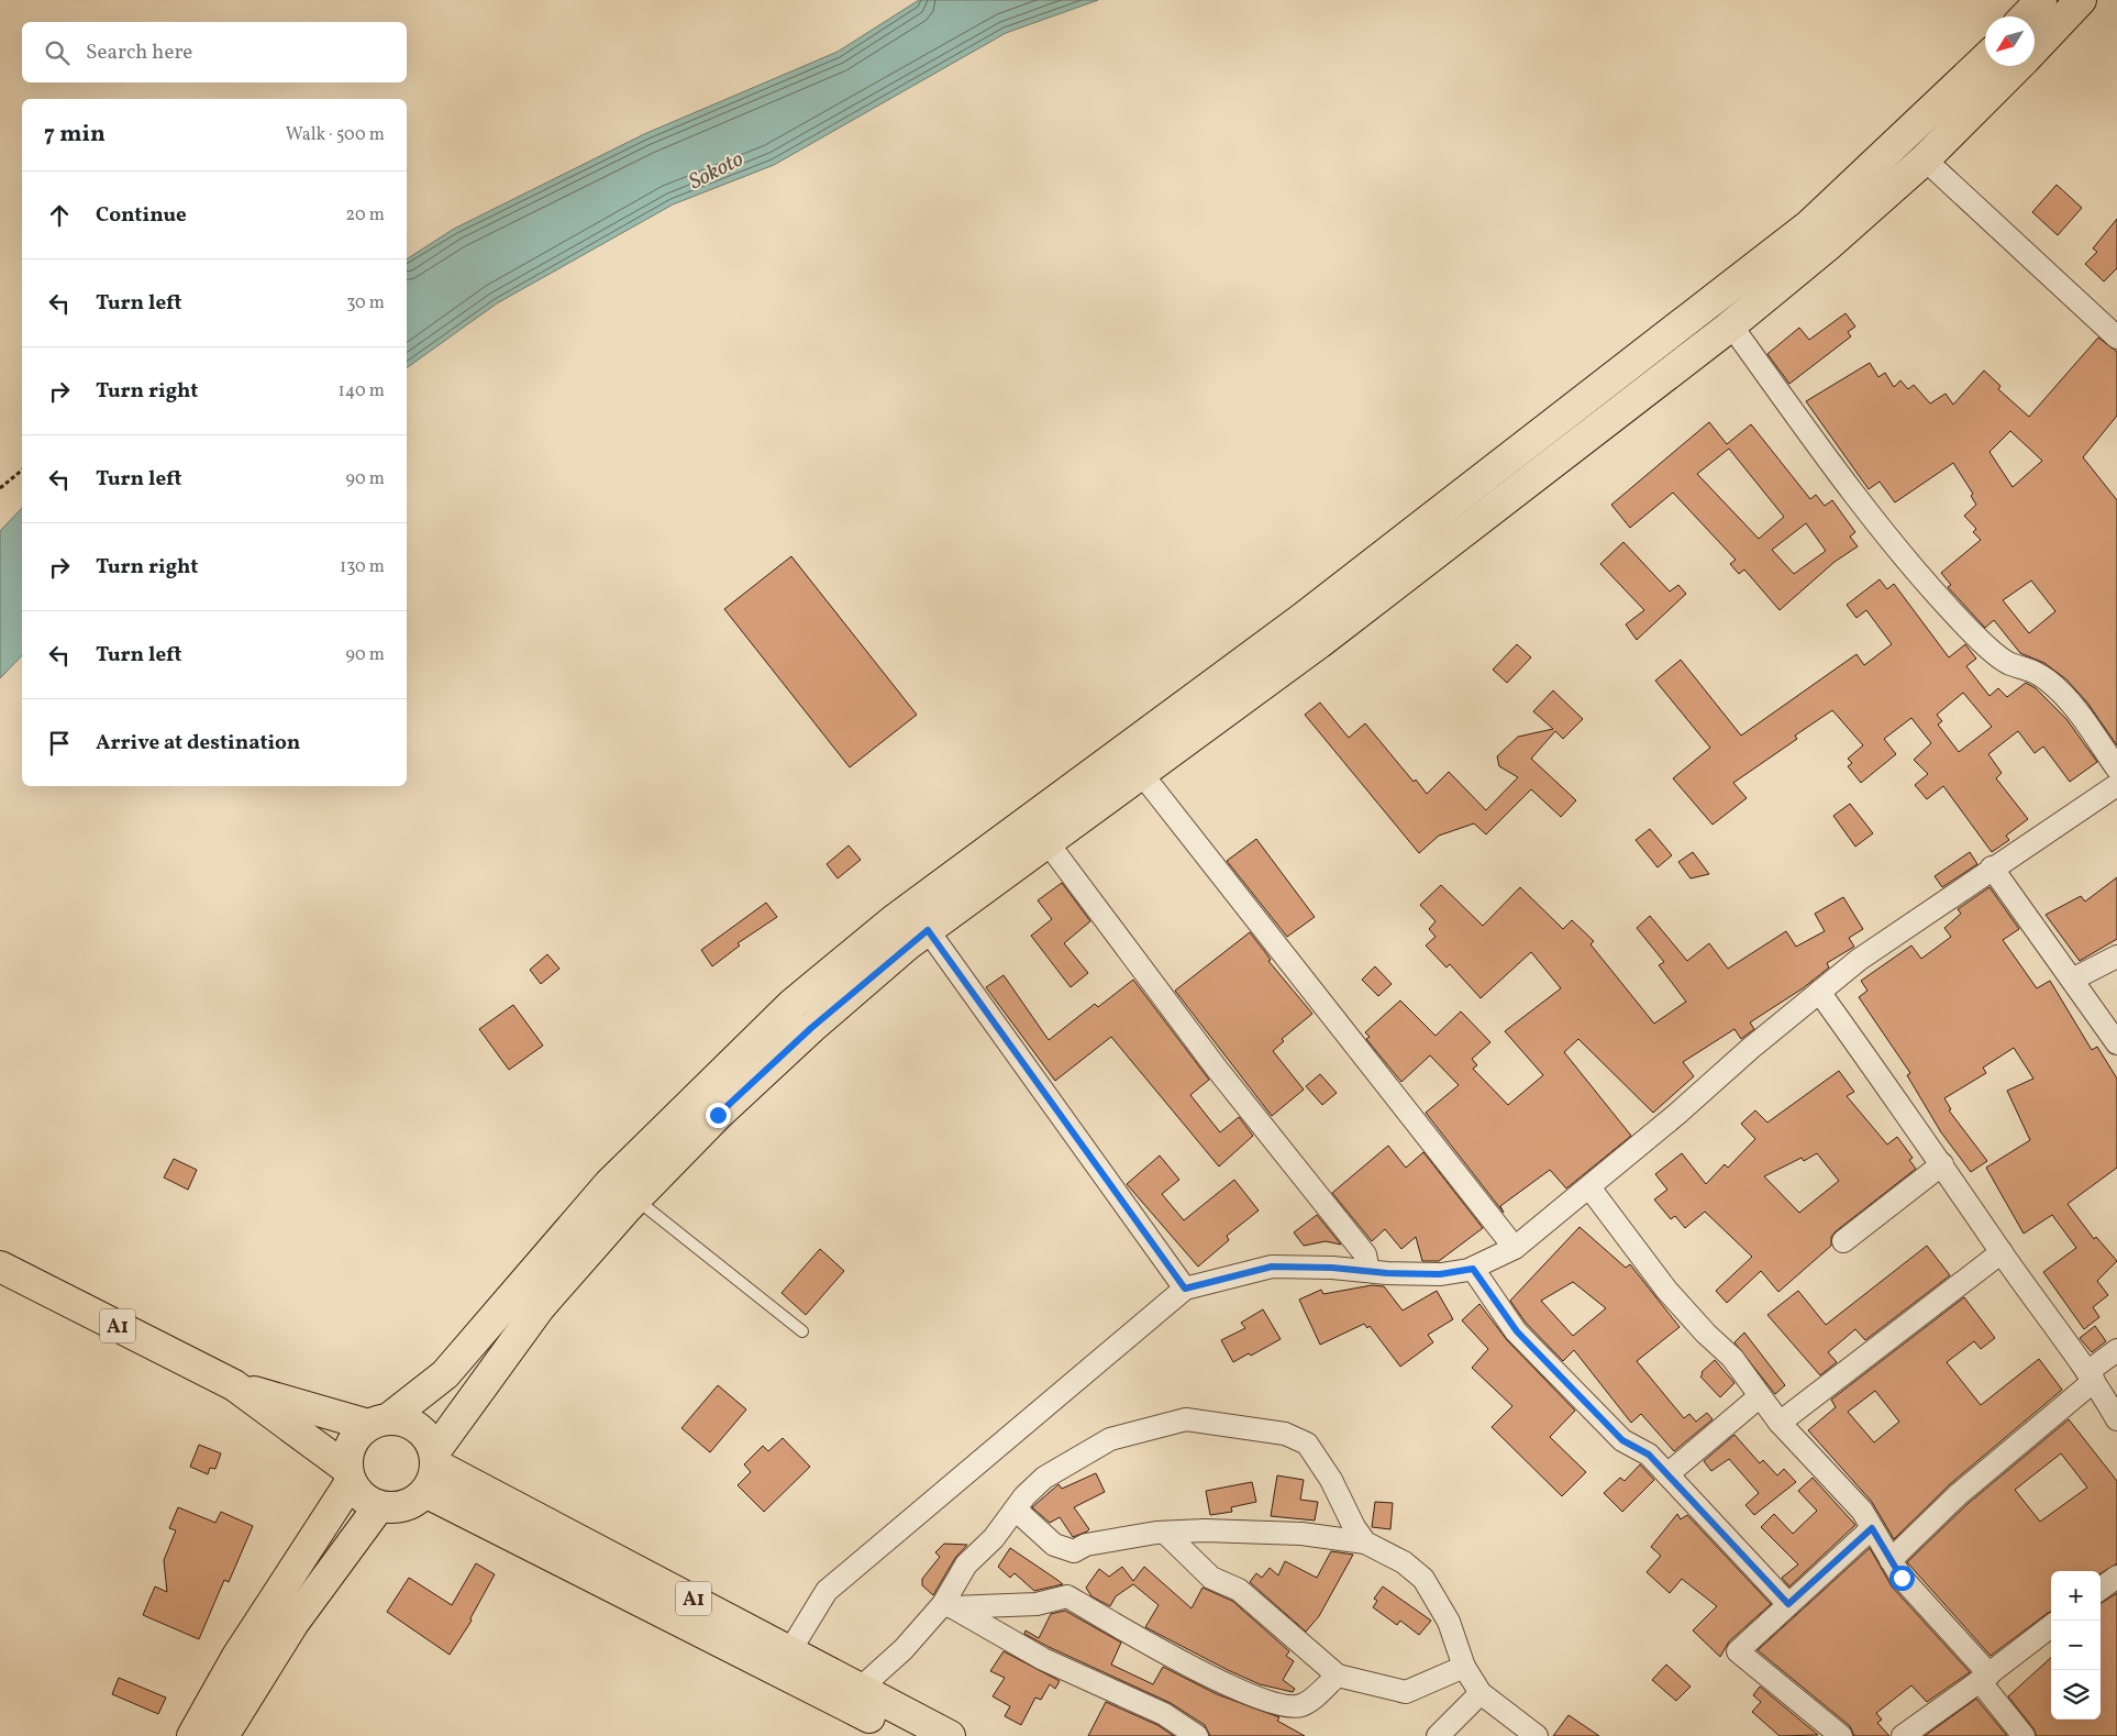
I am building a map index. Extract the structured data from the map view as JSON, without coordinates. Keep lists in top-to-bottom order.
{
  "streets": {
    "main road": ["A1"]
  },
  "water": ["Sokoto"],
  "north": "bottom left",
  "page": {
    "search": "Search here",
    "heading": ["7 min", "Walk · 500 m"],
    "list": [
      ["Continue", "20 m"],
      ["Turn left", "30 m"],
      ["Turn right", "140 m"],
      ["Turn left", "90 m"],
      ["Turn right", "130 m"],
      ["Turn left", "90 m"],
      "Arrive at destination"
    ],
    "map_buttons": ["+", "−"]
  }
}
